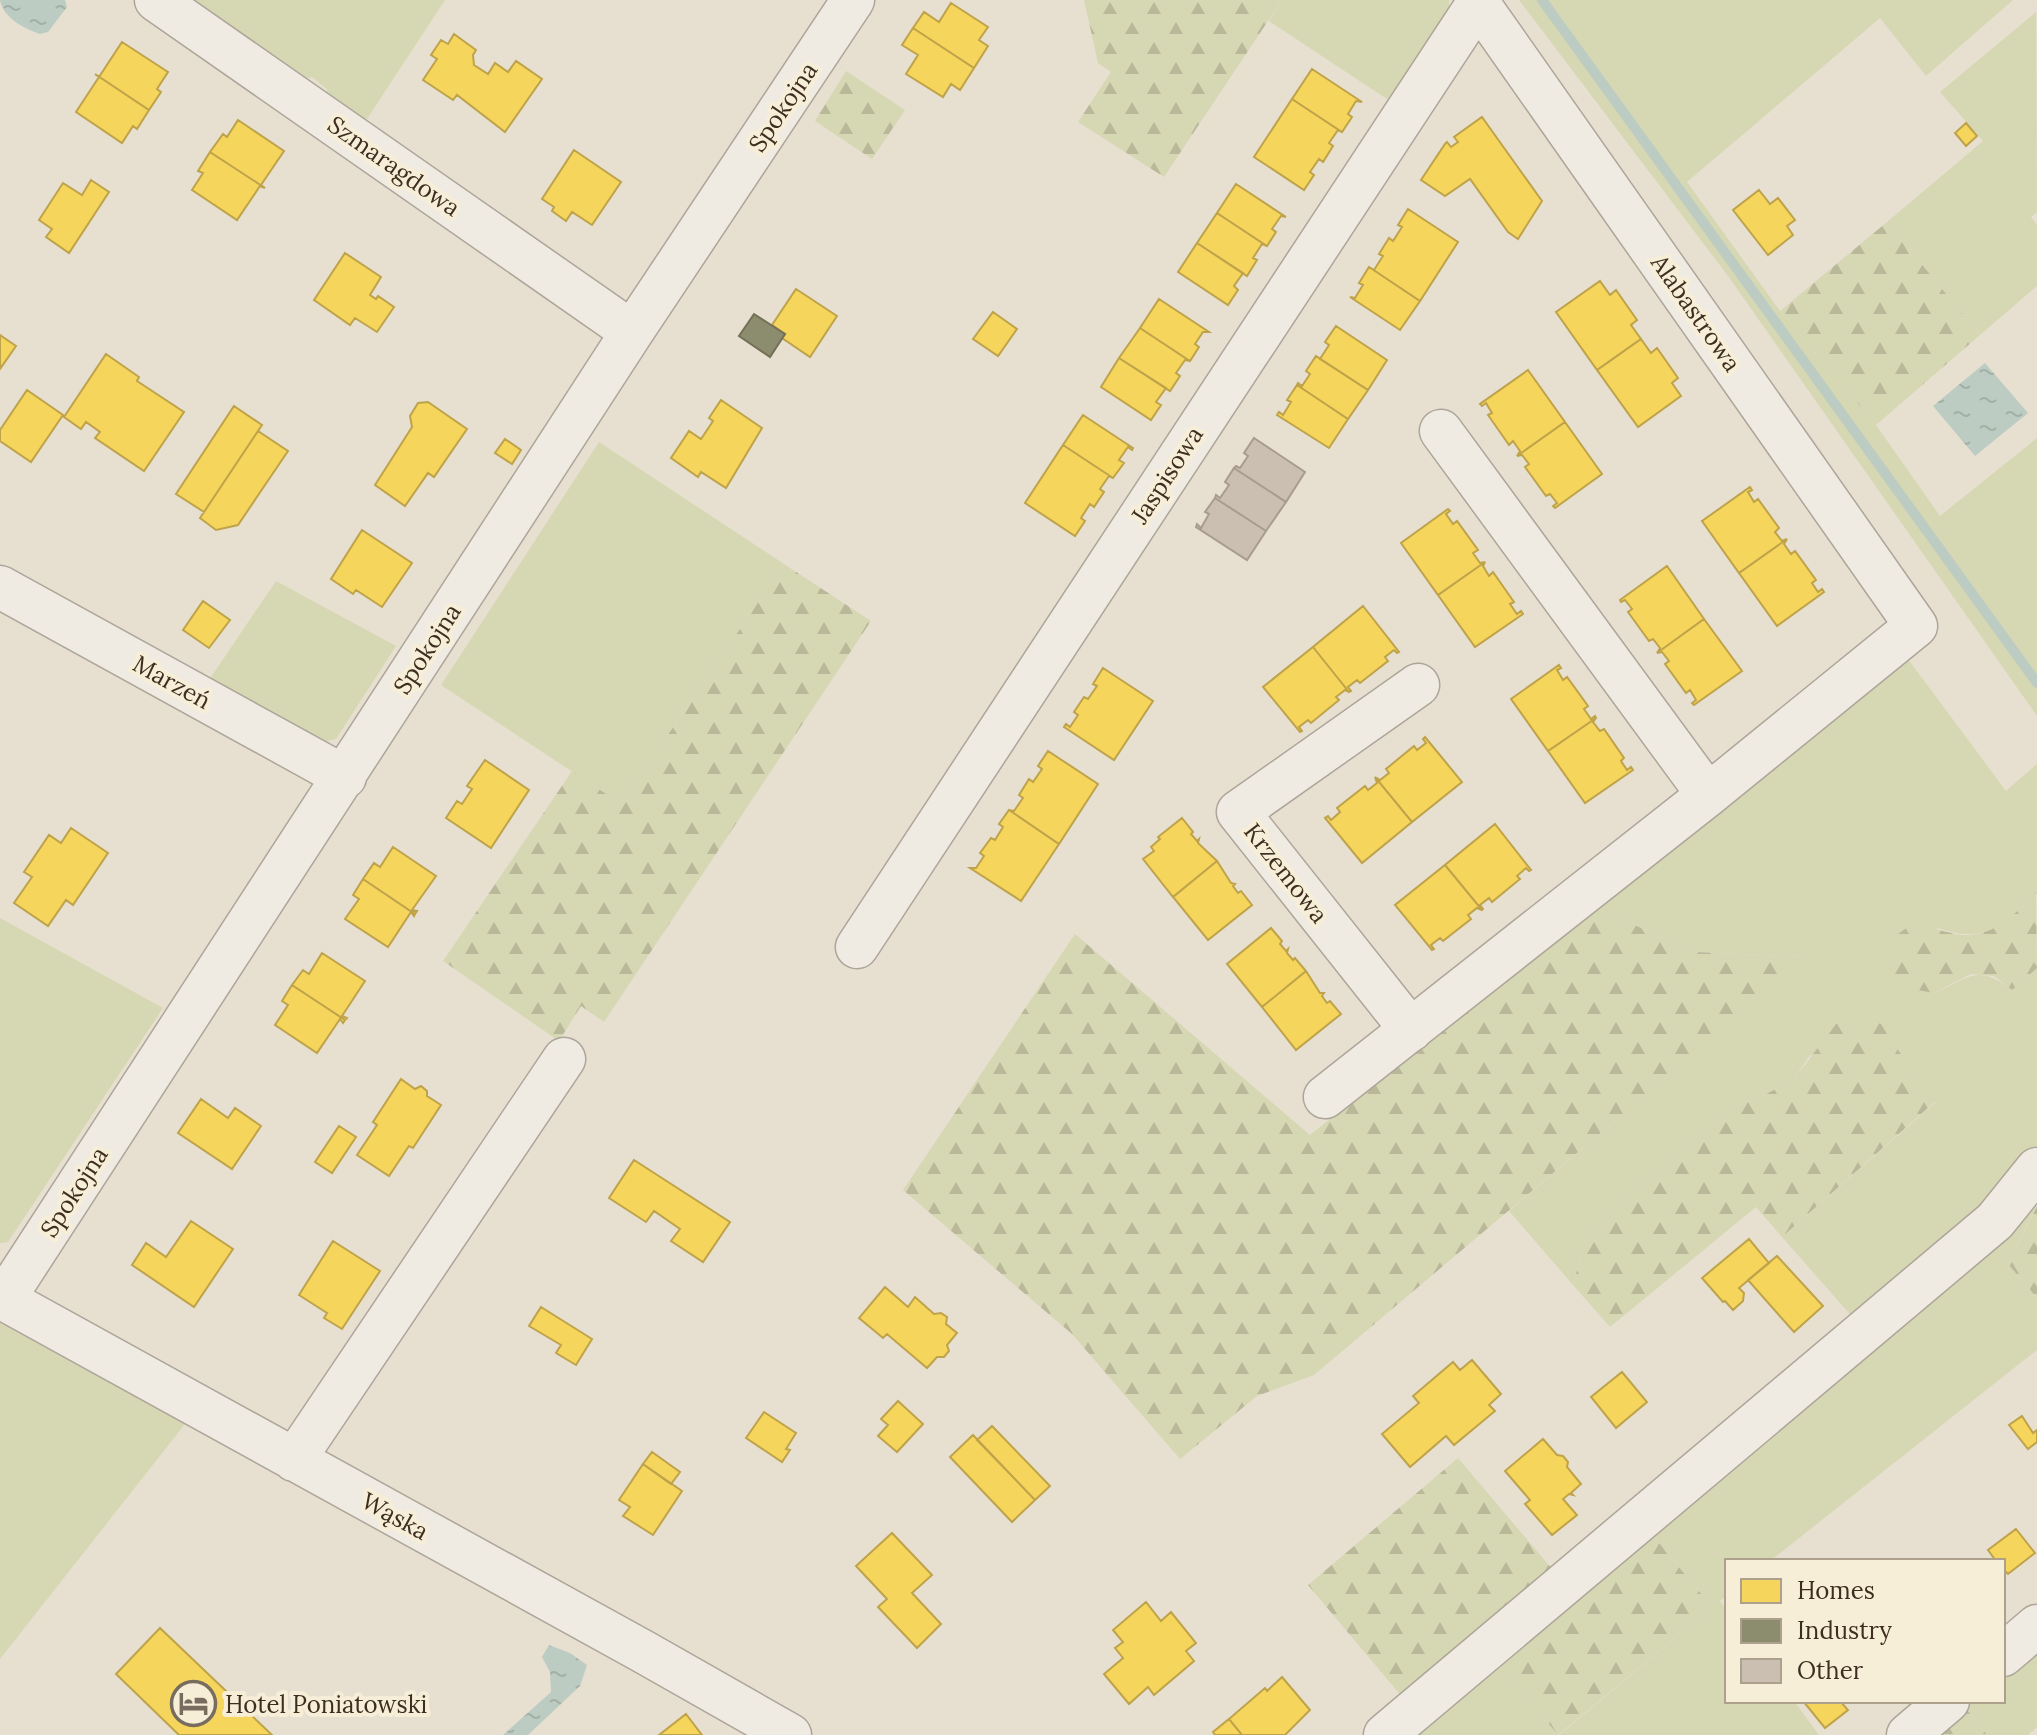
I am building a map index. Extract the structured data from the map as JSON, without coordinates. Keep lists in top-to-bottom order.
{
  "streets": {
    "street": [
      "Spokojna",
      "Szmaragdowa",
      "Alabastrowa",
      "Jaspisowa",
      "Marzeń",
      "Krzemowa",
      "Wąska"
    ]
  },
  "crossings": [
    ["Spokojna", "Szmaragdowa"],
    ["Spokojna", "Marzeń"],
    ["Spokojna", "Wąska"],
    ["Alabastrowa", "Jaspisowa"]
  ],
  "places": {
    "hotel": ["Hotel Poniatowski"]
  },
  "legend": ["Homes", "Industry", "Other"]
}
